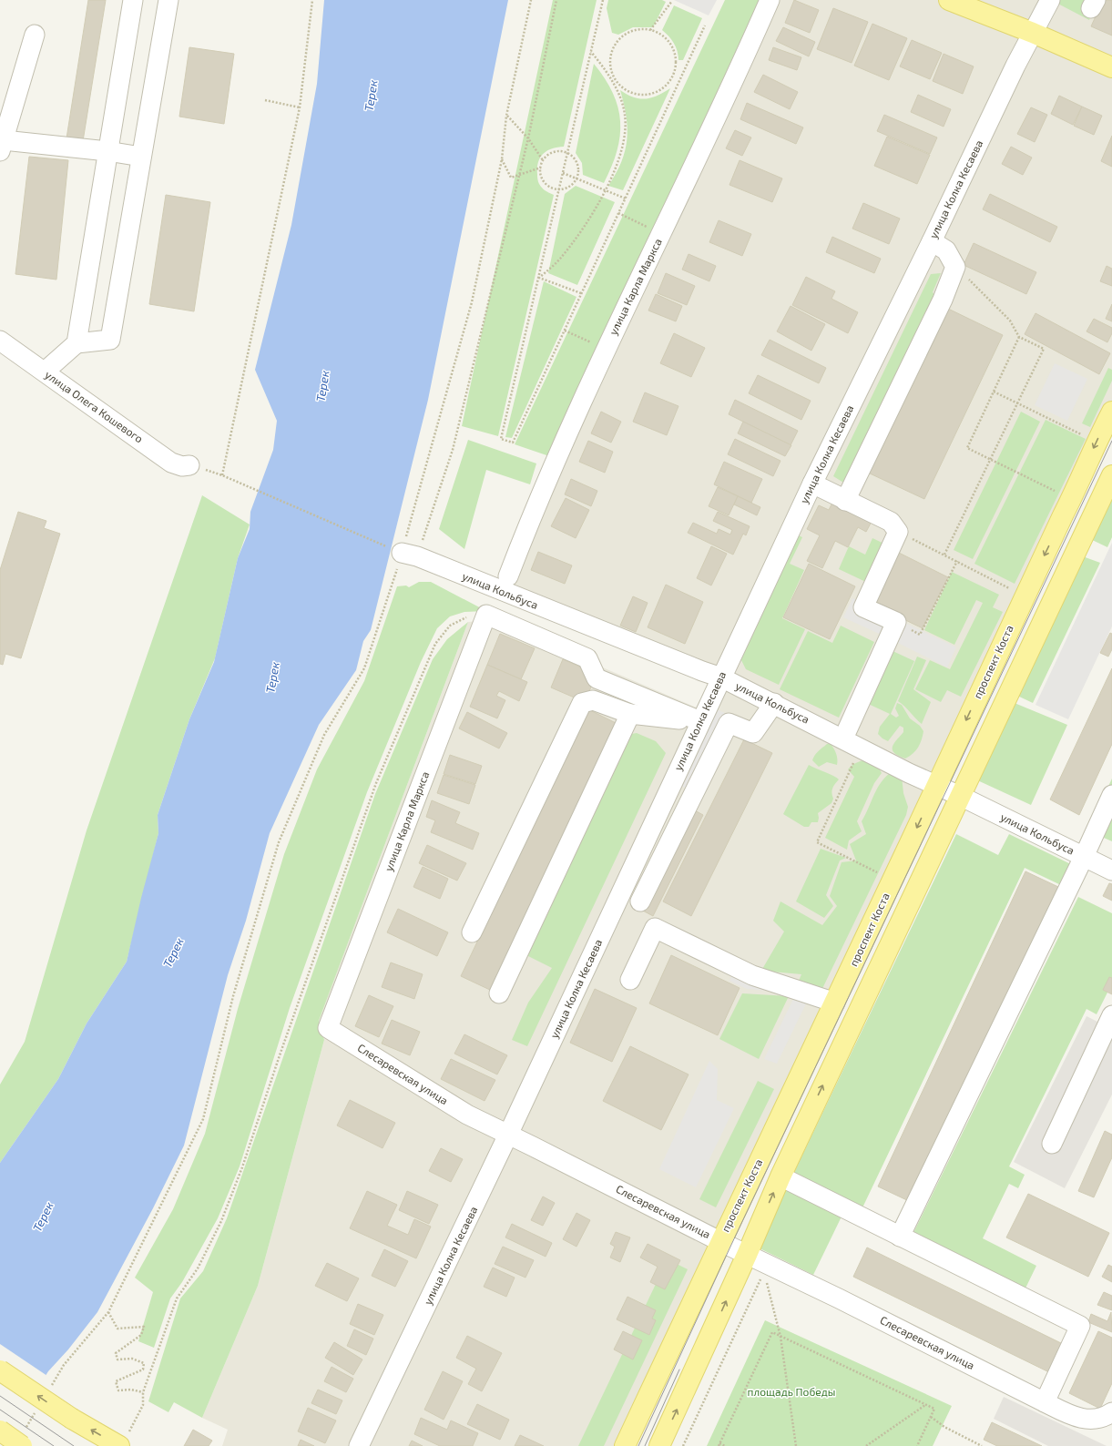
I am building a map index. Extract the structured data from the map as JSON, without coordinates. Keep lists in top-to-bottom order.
{
  "streets": {
    "main road": ["проспект Коста"],
    "street": [
      "улица Колка Кесаева",
      "улица Карла Маркса",
      "улица Олега Кошевого",
      "улица Кольбуса",
      "Слесаревская улица"
    ]
  },
  "crossings": [
    ["улица Колка Кесаева", "улица Кольбуса"],
    ["улица Колка Кесаева", "Слесаревская улица"],
    ["улица Карла Маркса", "Слесаревская улица"],
    ["улица Кольбуса", "проспект Коста"],
    ["проспект Коста", "Слесаревская улица"]
  ],
  "water": ["Терек"],
  "parks": ["площадь Победы"]
}
